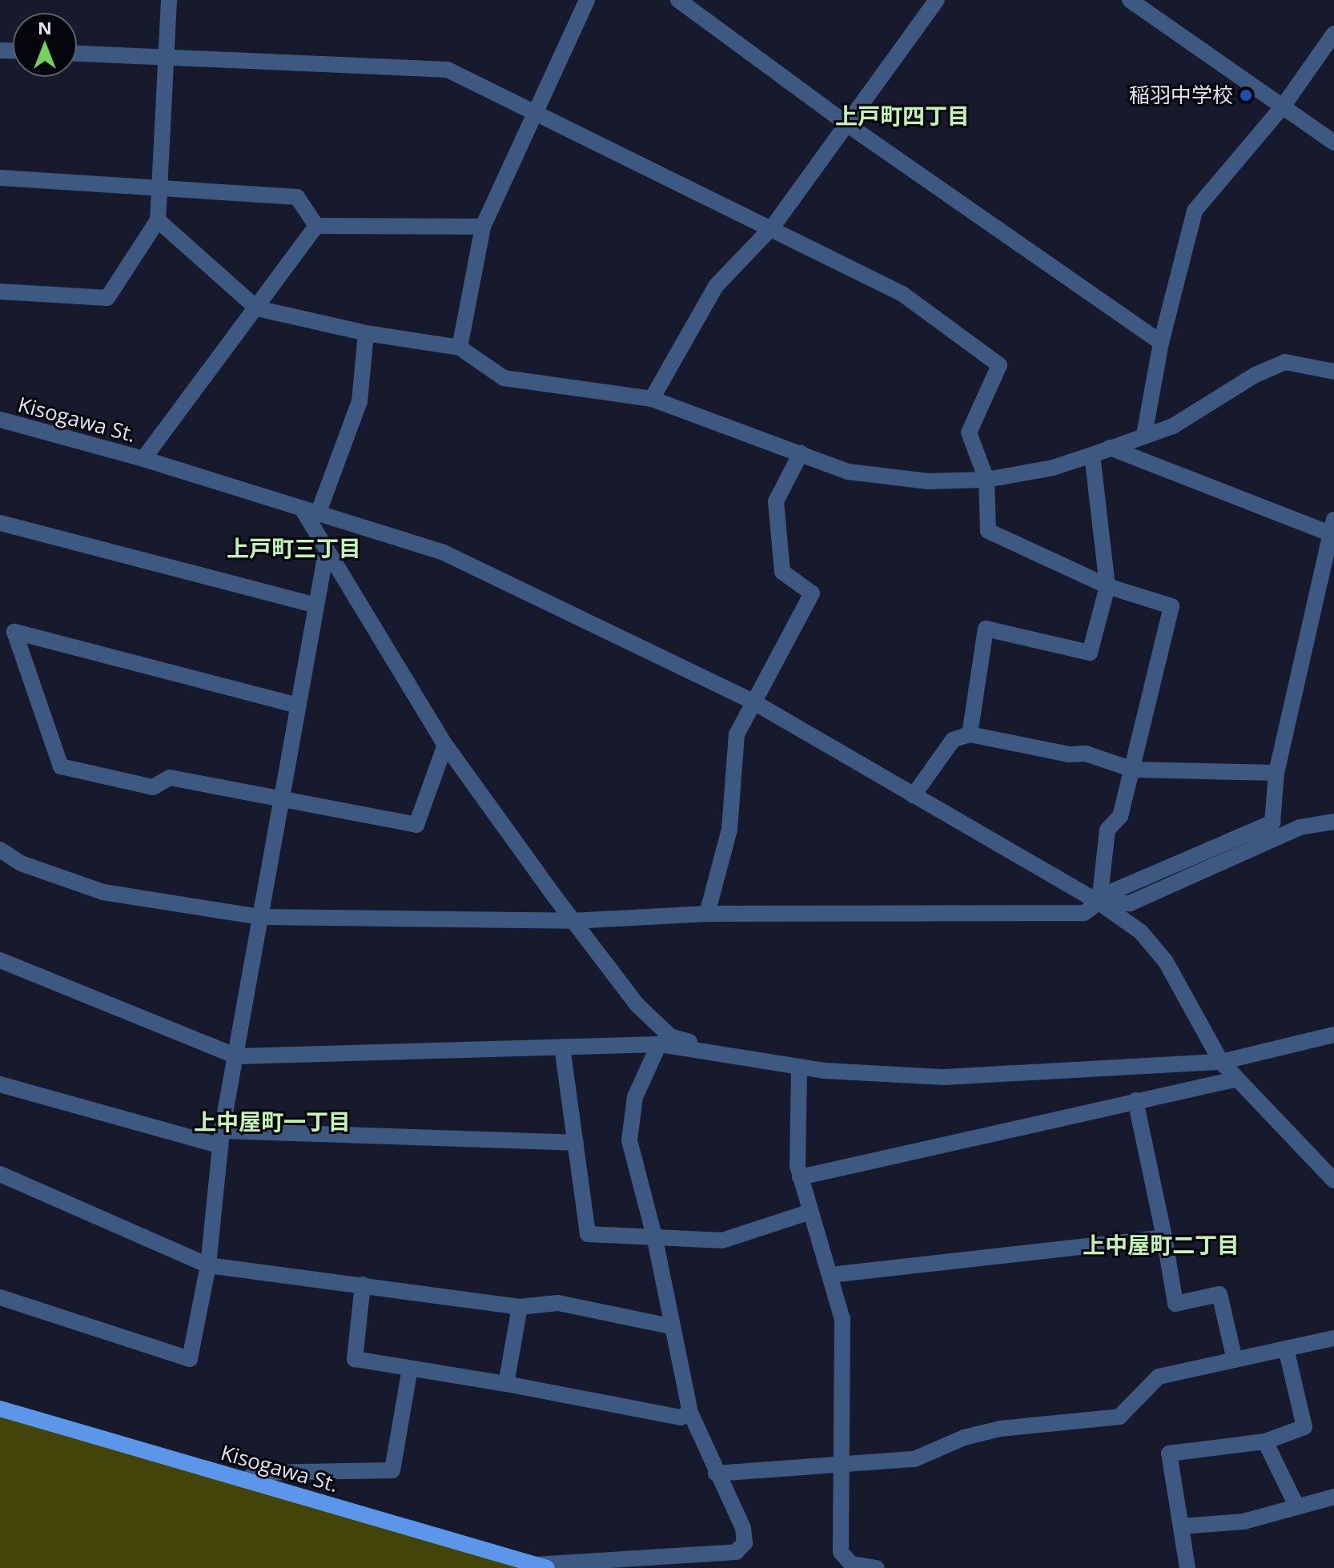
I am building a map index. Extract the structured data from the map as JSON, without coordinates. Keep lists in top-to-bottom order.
{
  "streets": {
    "main road": ["Kisogawa St."]
  },
  "districts": [
    "上戸町四丁目",
    "上戸町三丁目",
    "上中屋町一丁目",
    "上中屋町二丁目"
  ],
  "places": ["稲羽中学校"],
  "north": "top"
}
